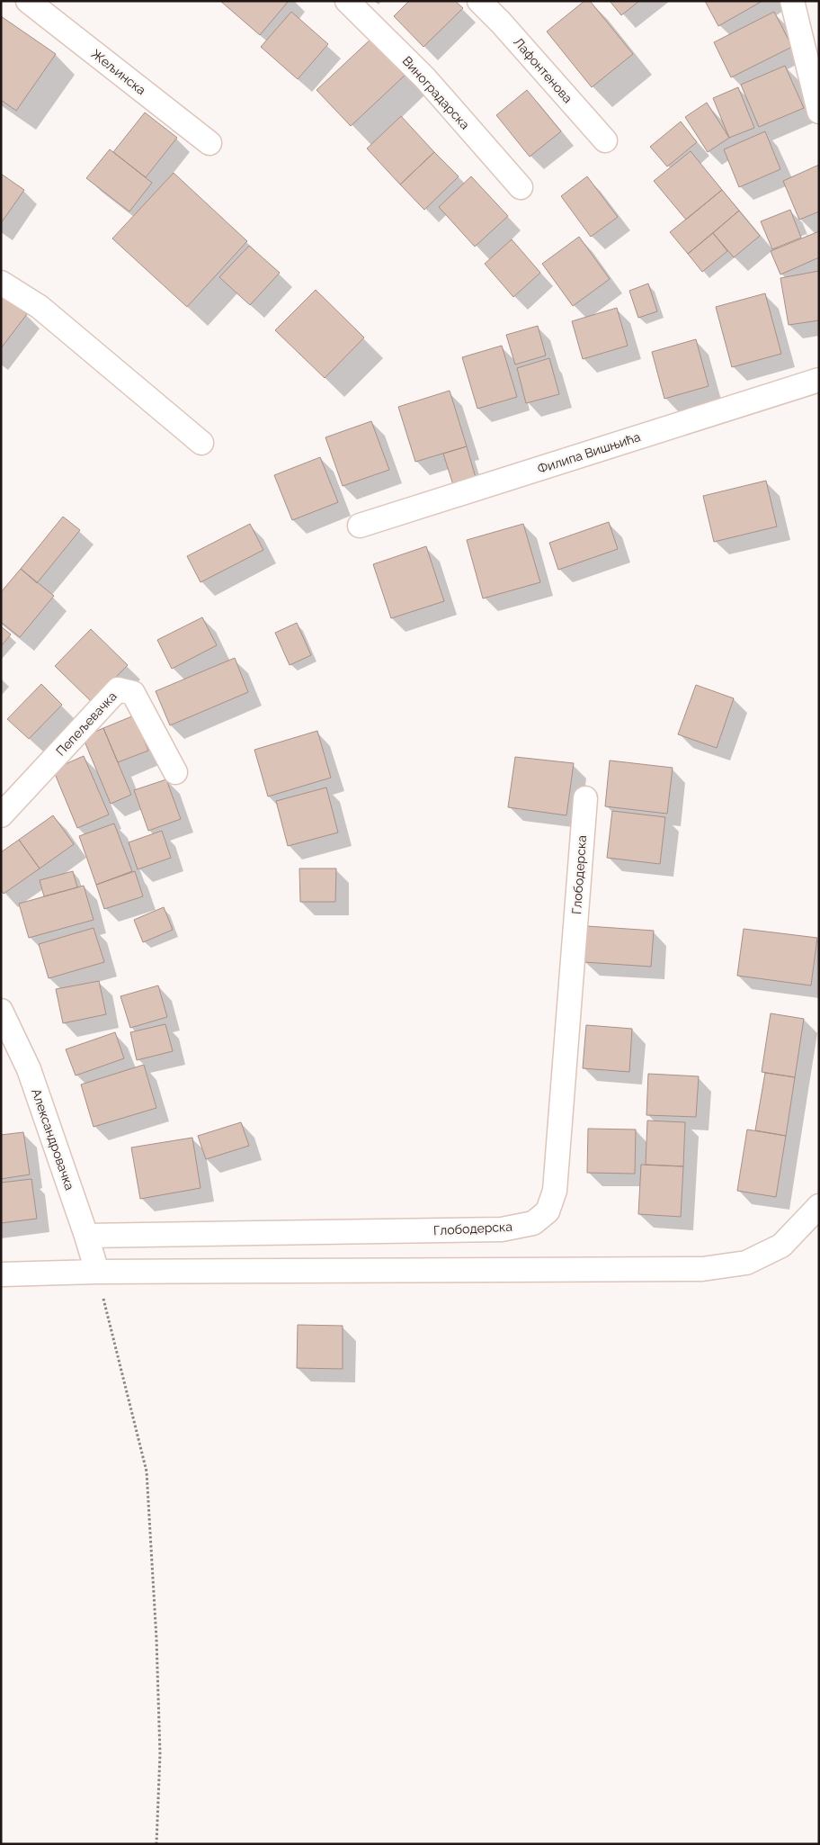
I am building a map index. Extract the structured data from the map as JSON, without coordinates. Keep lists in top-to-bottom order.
{
  "streets": {
    "street": [
      "Лафонтенова",
      "Жељинска",
      "Виноградарска",
      "Филипа Вишњића",
      "Пепељевачка",
      "Глободерска",
      "Александровачка"
    ]
  },
  "crossings": [
    ["Глободерска", "Александровачка"]
  ]
}
